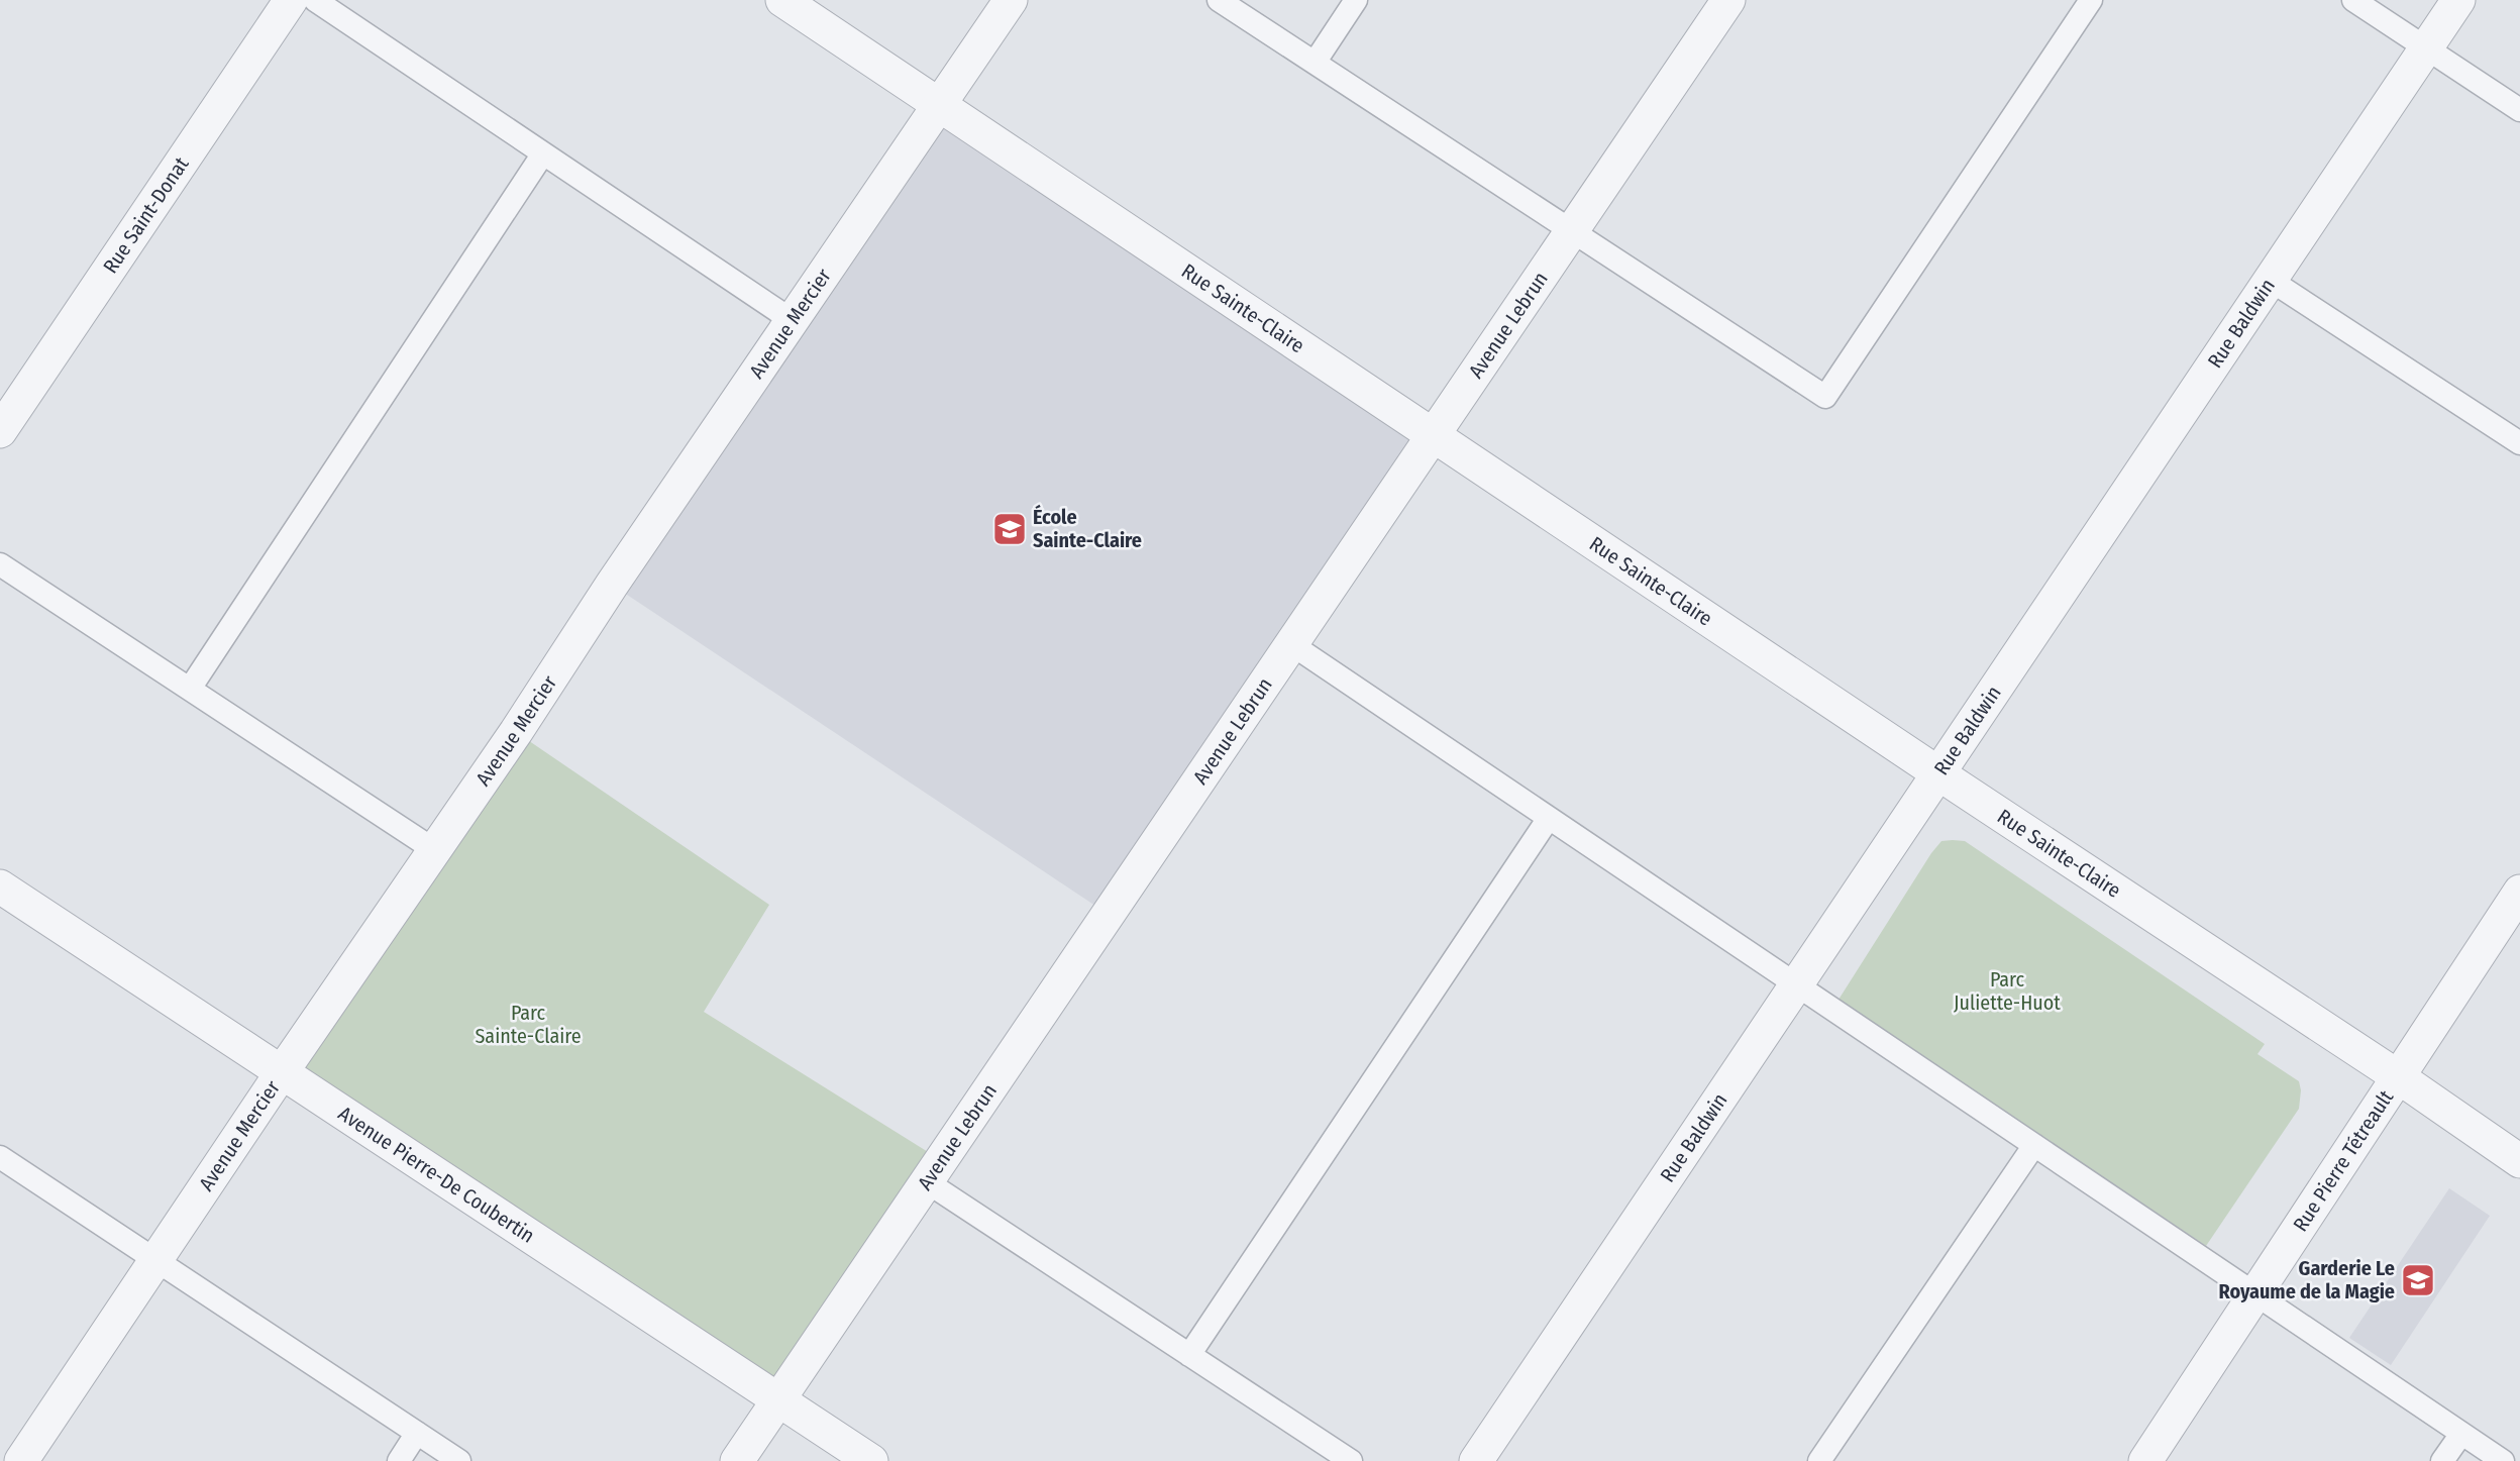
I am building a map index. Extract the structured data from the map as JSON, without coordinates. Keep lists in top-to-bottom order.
{
  "streets": {
    "street": [
      "Rue Saint-Donat",
      "Rue Sainte-Claire",
      "Avenue Mercier",
      "Rue Baldwin",
      "Avenue Lebrun",
      "Rue Pierre Tétreault",
      "Avenue Pierre-De Coubertin"
    ]
  },
  "crossings": [
    ["Rue Sainte-Claire", "Avenue Mercier"],
    ["Rue Sainte-Claire", "Rue Baldwin"],
    ["Rue Sainte-Claire", "Avenue Lebrun"],
    ["Rue Sainte-Claire", "Rue Pierre Tétreault"],
    ["Avenue Mercier", "Avenue Pierre-De Coubertin"],
    ["Avenue Lebrun", "Avenue Pierre-De Coubertin"]
  ],
  "parks": ["Parc Juliette-Huot", "Parc Sainte-Claire"],
  "places": {
    "school or university": ["École Sainte-Claire", "Garderie Le Royaume de la Magie"]
  }
}
